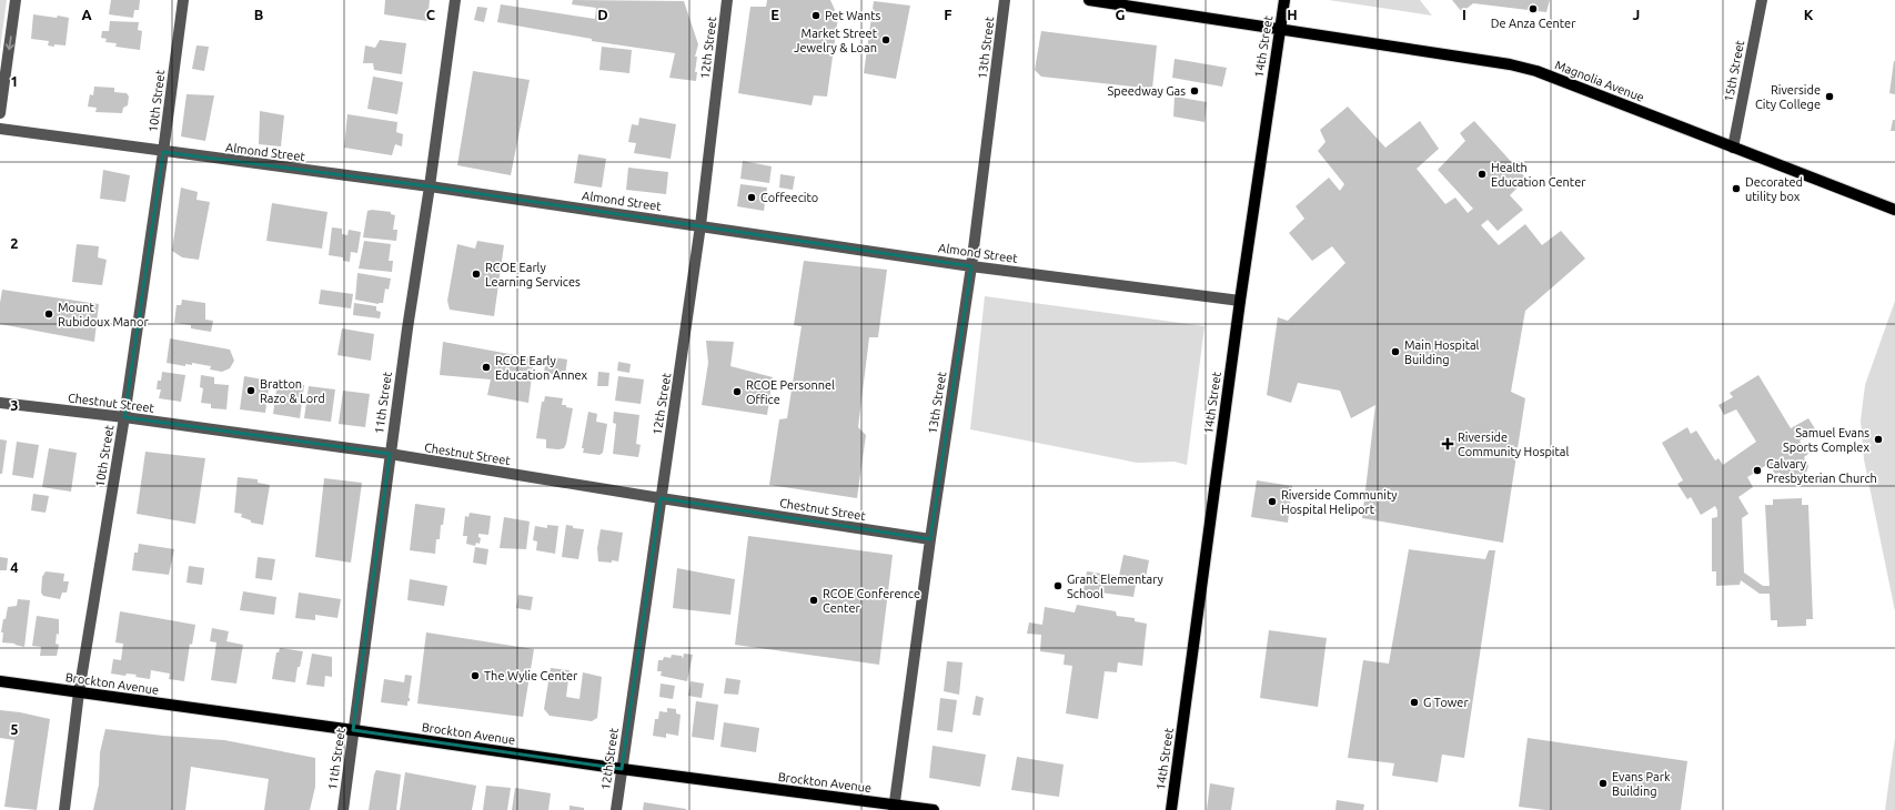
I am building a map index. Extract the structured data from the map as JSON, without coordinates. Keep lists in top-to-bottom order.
{
  "streets": {
    "main road": ["14th Street", "Magnolia Avenue", "Brockton Avenue"],
    "street": [
      "12th Street",
      "13th Street",
      "15th Street",
      "10th Street",
      "Almond Street",
      "Chestnut Street",
      "11th Street"
    ]
  },
  "crossings": [
    ["14th Street", "Magnolia Avenue"],
    ["14th Street", "Almond Street"],
    ["12th Street", "Almond Street"],
    ["12th Street", "Chestnut Street"],
    ["12th Street", "Brockton Avenue"],
    ["13th Street", "Almond Street"],
    ["13th Street", "Chestnut Street"],
    ["13th Street", "Brockton Avenue"],
    ["15th Street", "Magnolia Avenue"],
    ["10th Street", "Almond Street"],
    ["10th Street", "Chestnut Street"],
    ["10th Street", "Brockton Avenue"],
    ["Almond Street", "11th Street"],
    ["Chestnut Street", "11th Street"],
    ["11th Street", "Brockton Avenue"]
  ],
  "places": {
    "other": [
      "De Anza Center",
      "Pet Wants",
      "Market Street Jewelry & Loan",
      "Speedway Gas",
      "Riverside City College",
      "Health Education Center",
      "Decorated utility box",
      "Coffeecito",
      "RCOE Early Learning Services",
      "Mount Rubidoux Manor",
      "Main Hospital Building",
      "RCOE Early Education Annex",
      "Bratton Razo & Lord",
      "RCOE Personnel Office",
      "Samuel Evans Sports Complex",
      "Calvary Presbyterian Church",
      "Riverside Community Hospital Heliport",
      "Grant Elementary School",
      "RCOE Conference Center",
      "The Wylie Center",
      "G Tower",
      "Evans Park Building"
    ],
    "health": ["Riverside Community Hospital"]
  },
  "grid": {
    "columns": [
      "A",
      "B",
      "C",
      "D",
      "E",
      "F",
      "G",
      "H",
      "I",
      "J",
      "K"
    ],
    "rows": [
      "1",
      "2",
      "3",
      "4",
      "5"
    ]
  }
}
